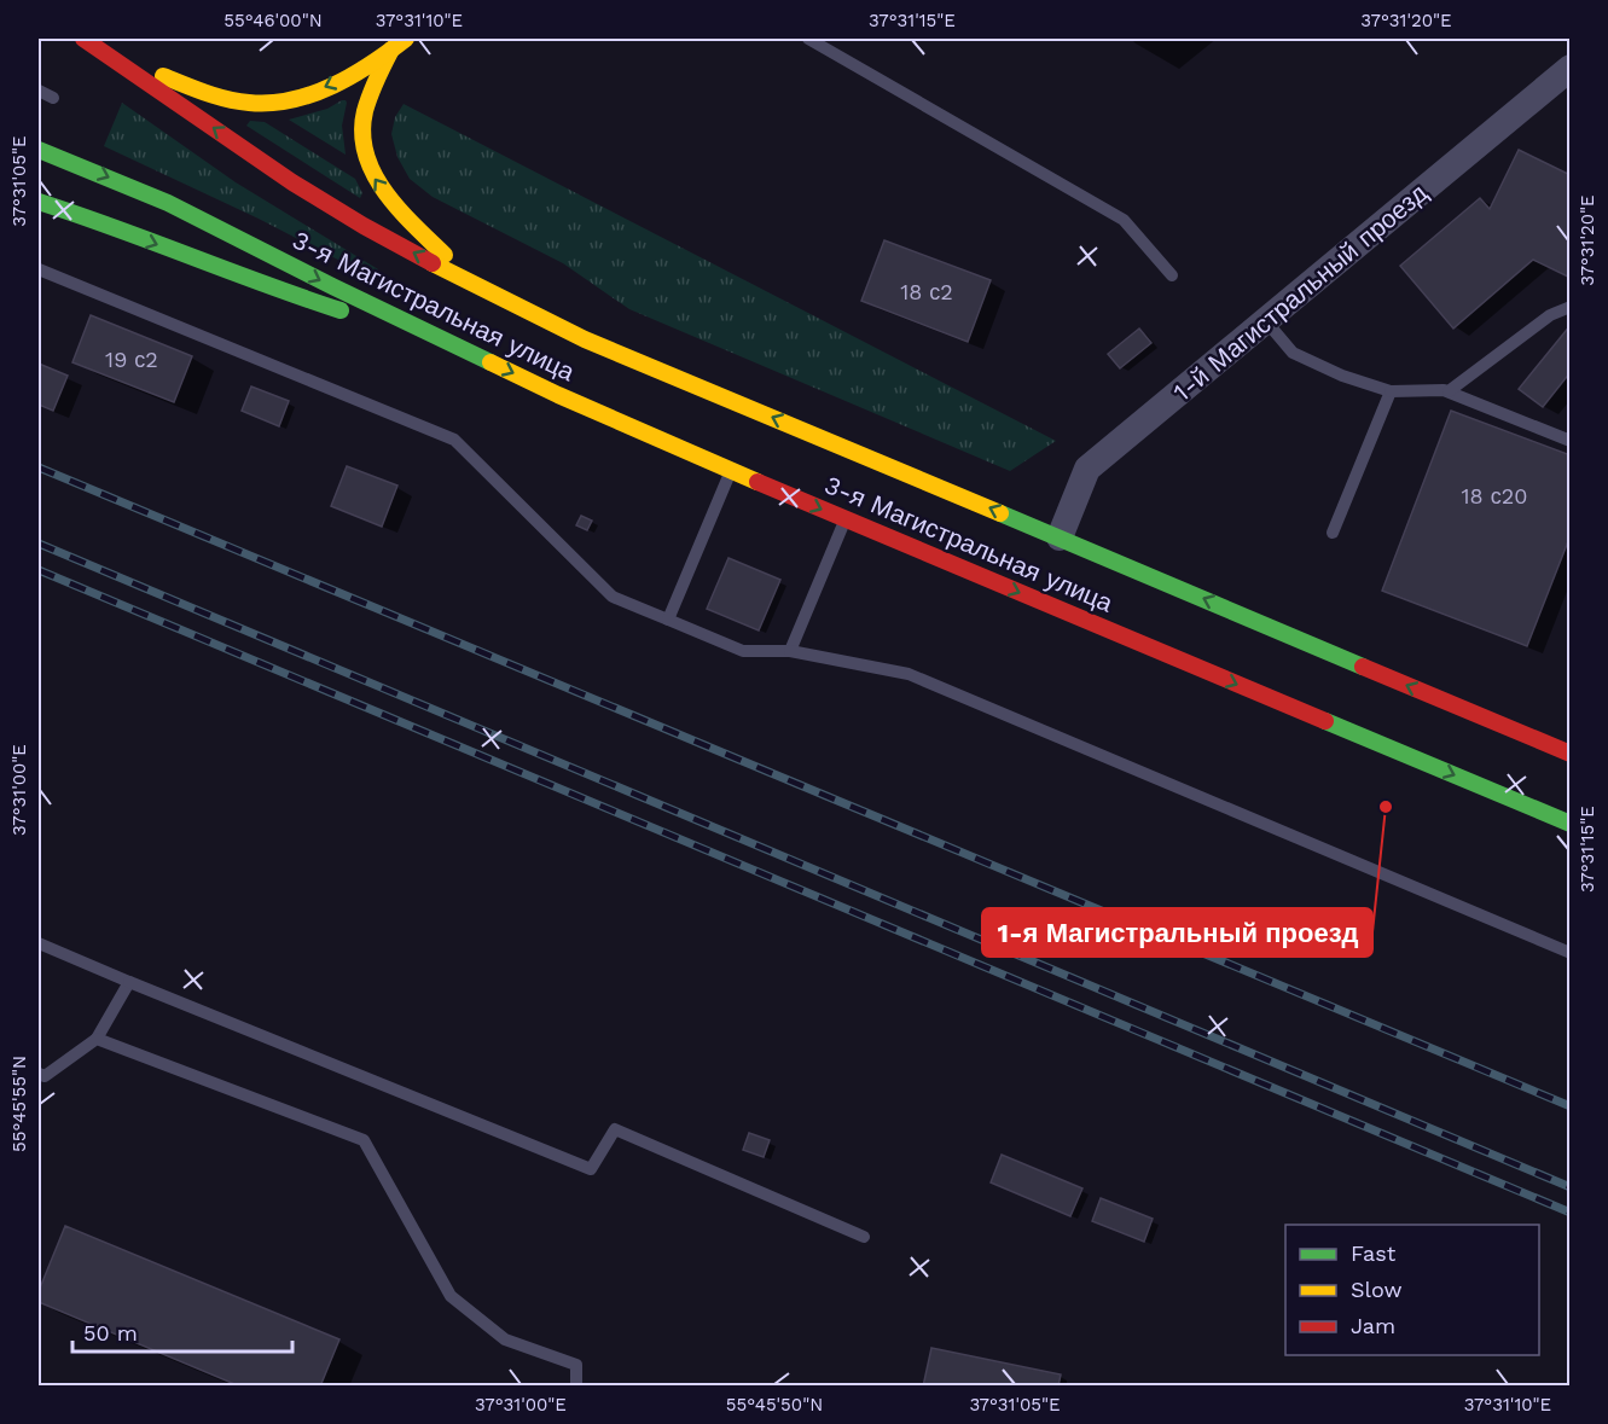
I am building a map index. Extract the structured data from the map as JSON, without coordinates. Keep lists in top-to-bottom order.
{
  "streets": {
    "main road": ["3-я Магистральная улица"],
    "street": ["1-й Магистральный проезд"]
  },
  "crossings": [
    ["1-й Магистральный проезд", "3-я Магистральная улица"]
  ],
  "places": ["1-я Магистральный проезд"],
  "house_numbers": ["18 с2", "19 с2", "18 с20"],
  "legend": ["Fast", "Slow", "Jam"],
  "scale_bar": "50 m",
  "coordinates": [
    "55°46'00\"N",
    "37°31'10\"E",
    "37°31'15\"E",
    "37°31'20\"E",
    "37°31'05\"E",
    "37°31'00\"E",
    "55°45'55\"N",
    "55°45'50\"N"
  ]
}
